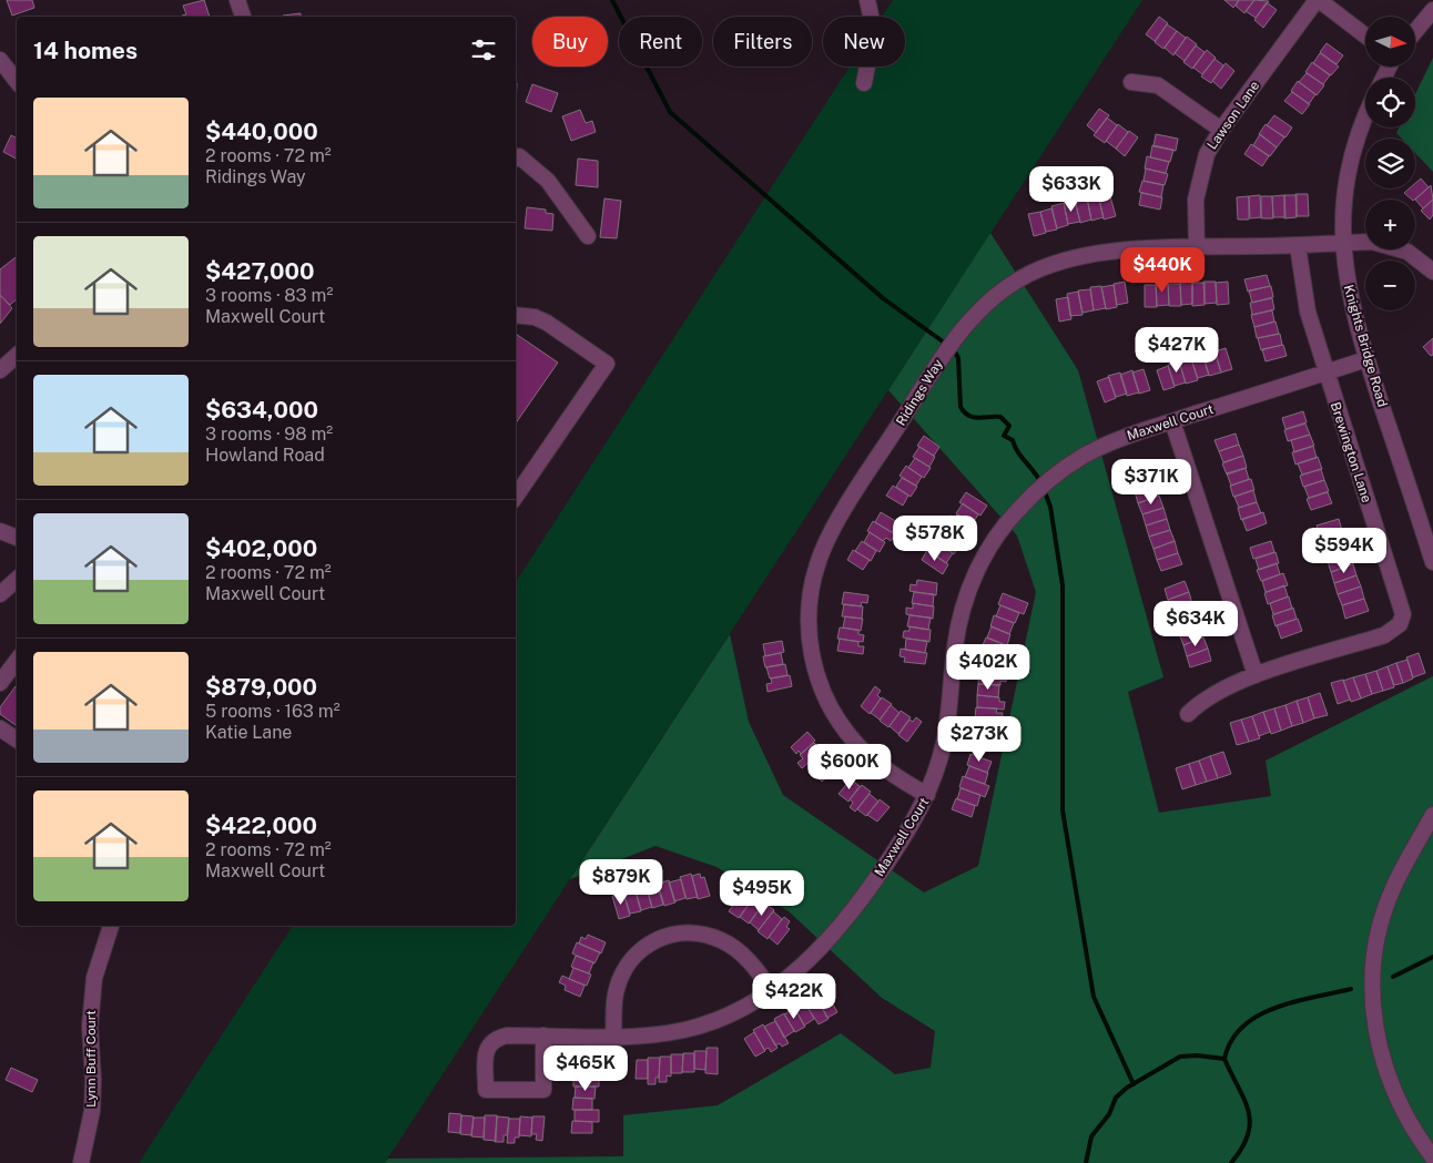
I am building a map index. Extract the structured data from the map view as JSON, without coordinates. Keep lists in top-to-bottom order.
{
  "streets": {
    "street": [
      "Lawson Lane",
      "Knights Bridge Road",
      "Ridings Way",
      "Maxwell Court",
      "Brewington Lane",
      "Lynn Buff Court"
    ]
  },
  "crossings": [
    ["Lawson Lane", "Ridings Way"],
    ["Knights Bridge Road", "Ridings Way"],
    ["Knights Bridge Road", "Maxwell Court"],
    ["Ridings Way", "Maxwell Court"],
    ["Ridings Way", "Brewington Lane"],
    ["Maxwell Court", "Brewington Lane"]
  ],
  "north": "right",
  "page": {
    "map_buttons": ["+", "−"],
    "chip": [
      "Buy",
      "Rent",
      "Filters",
      "New"
    ],
    "heading": "14 homes",
    "list": [
      {
        "name": "$440,000",
        "note": "2 rooms · 72 m² · Ridings Way"
      },
      {
        "name": "$427,000",
        "note": "3 rooms · 83 m² · Maxwell Court"
      },
      {
        "name": "$634,000",
        "note": "3 rooms · 98 m² · Howland Road"
      },
      {
        "name": "$402,000",
        "note": "2 rooms · 72 m² · Maxwell Court"
      },
      {
        "name": "$879,000",
        "note": "5 rooms · 163 m² · Katie Lane"
      },
      {
        "name": "$422,000",
        "note": "2 rooms · 72 m² · Maxwell Court"
      }
    ],
    "price": [
      "$633K",
      "$440K",
      "$427K",
      "$371K",
      "$578K",
      "$594K",
      "$634K",
      "$402K",
      "$273K",
      "$600K",
      "$879K",
      "$495K",
      "$422K",
      "$465K"
    ]
  }
}
